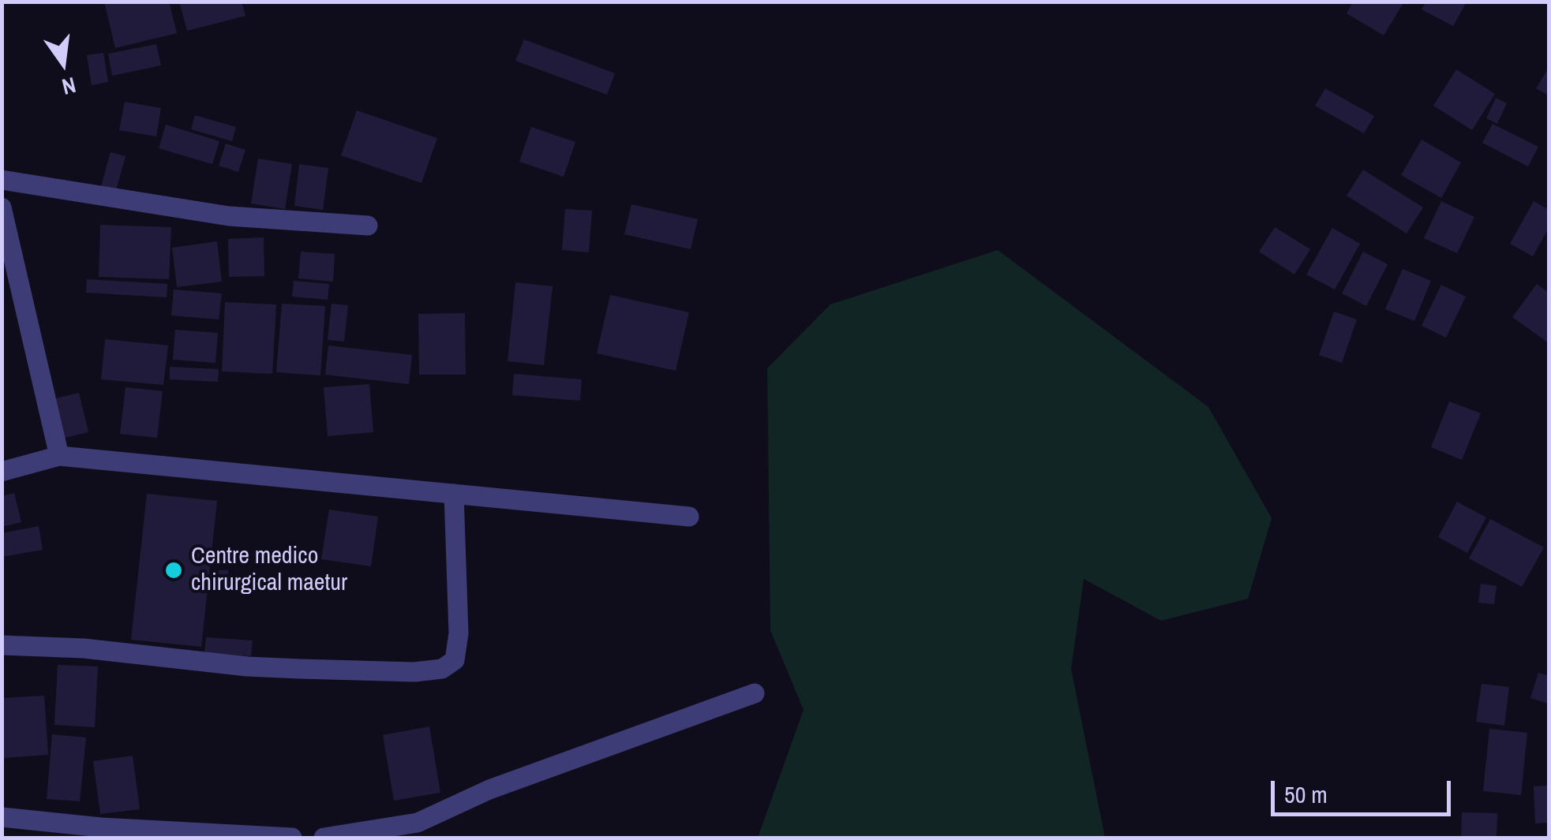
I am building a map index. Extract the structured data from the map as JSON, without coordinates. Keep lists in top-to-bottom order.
{
  "places": ["Centre medico chirurgical maetur"],
  "scale_bar": "50 m",
  "north": "bottom"
}
